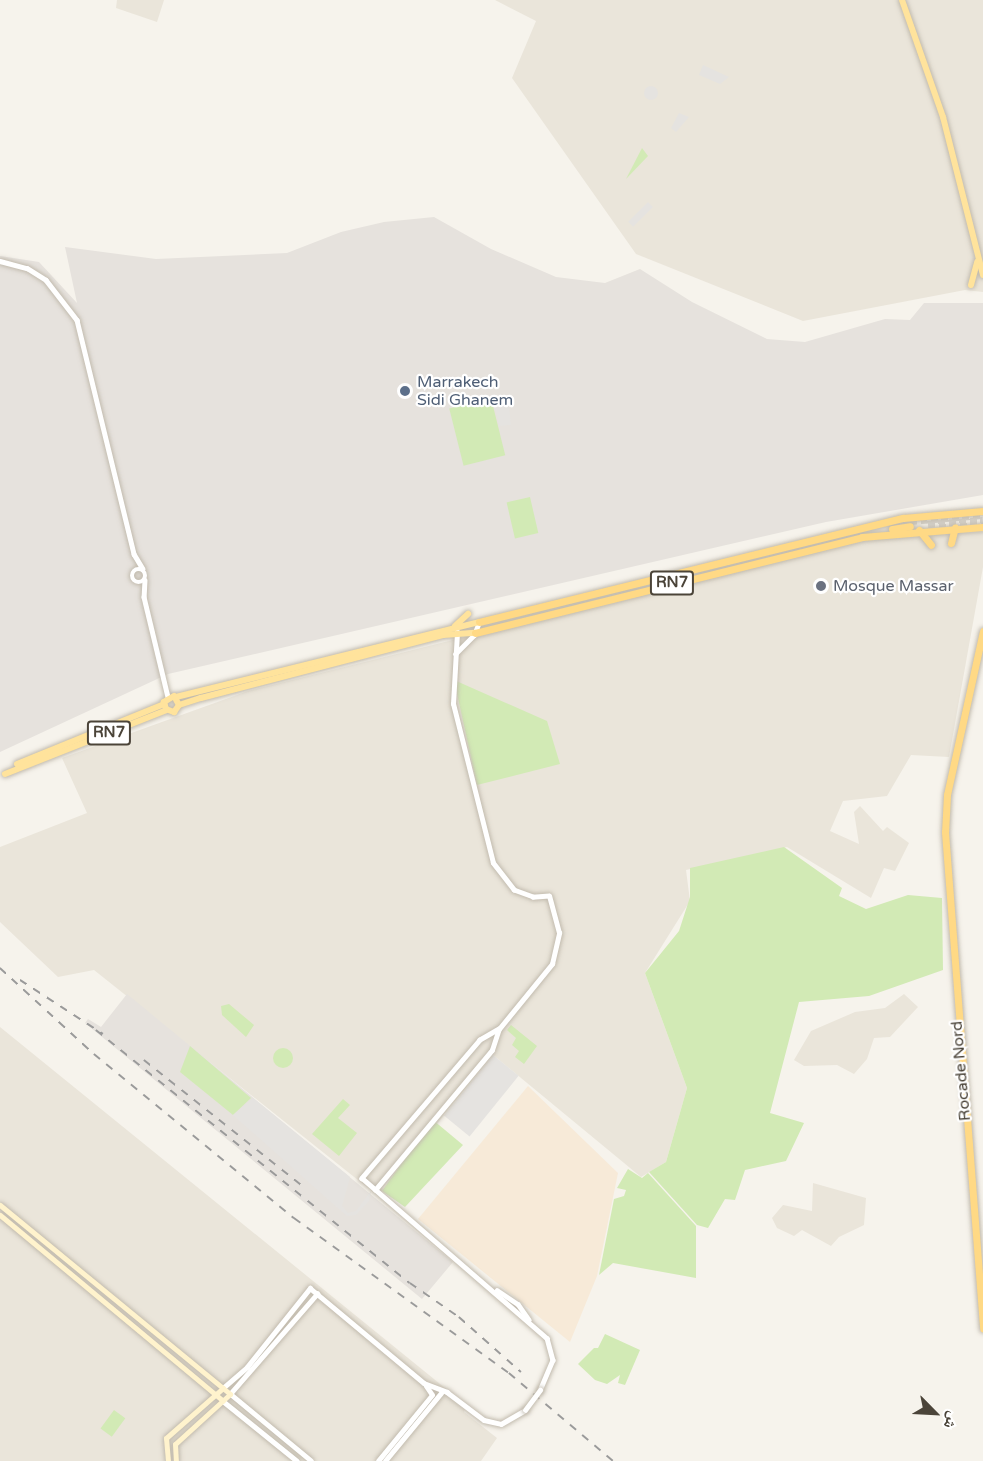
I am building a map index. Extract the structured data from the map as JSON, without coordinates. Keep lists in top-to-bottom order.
{
  "streets": {
    "highway": ["RN7", "Rocade Nord"]
  },
  "places": ["Marrakech Sidi Ghanem", "Mosque Massar"],
  "north": "bottom right"
}
